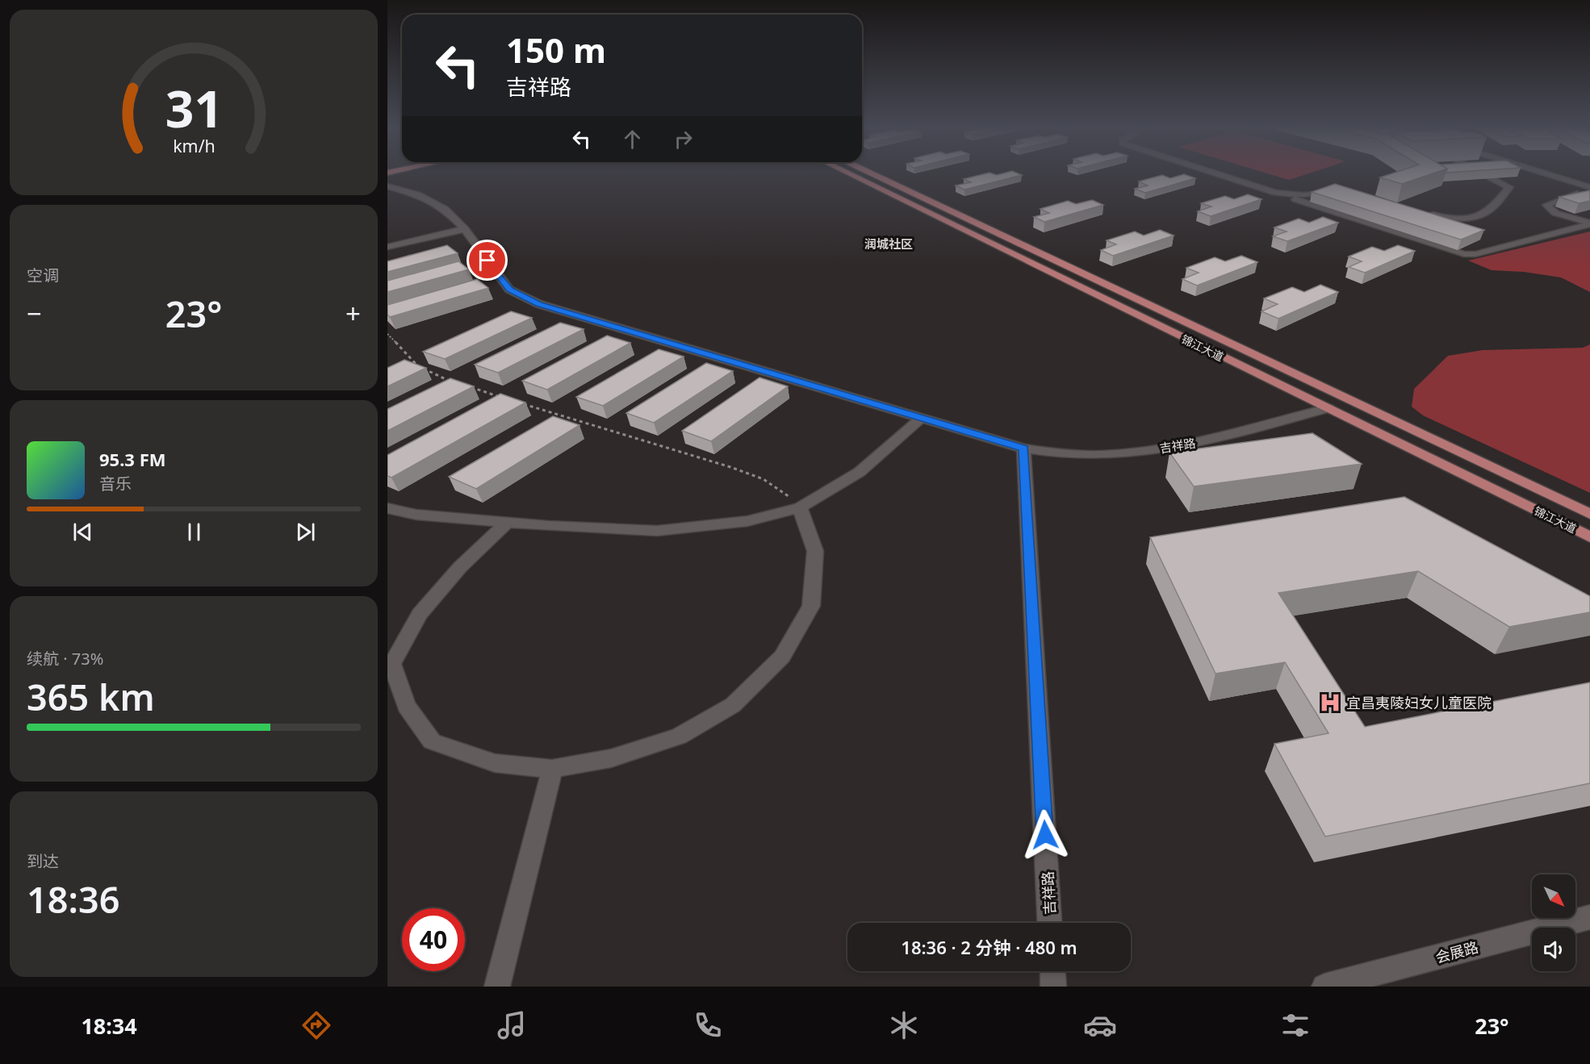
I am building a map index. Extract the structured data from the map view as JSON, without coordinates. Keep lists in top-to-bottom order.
{
  "streets": {
    "main road": ["锦江大道"],
    "street": ["吉祥路", "会展路"]
  },
  "crossings": [
    ["锦江大道", "吉祥路"]
  ],
  "districts": ["润城社区"],
  "places": {
    "hospital": ["宜昌夷陵妇女儿童医院"]
  },
  "north": "bottom right",
  "page": {
    "turn": ["150 m", "吉祥路"],
    "tile": [
      "空调",
      ["续航 · 73%", "365 km"],
      ["到达", "18:36"]
    ],
    "heat": ["−", "23°", "+"],
    "song": ["95.3 FM", "音乐"],
    "limit": "40",
    "trip": "18:36 · 2 分钟 · 480 m",
    "tabs": ["18:34", "23°"],
    "gauge": ["31", "km/h"]
  }
}
